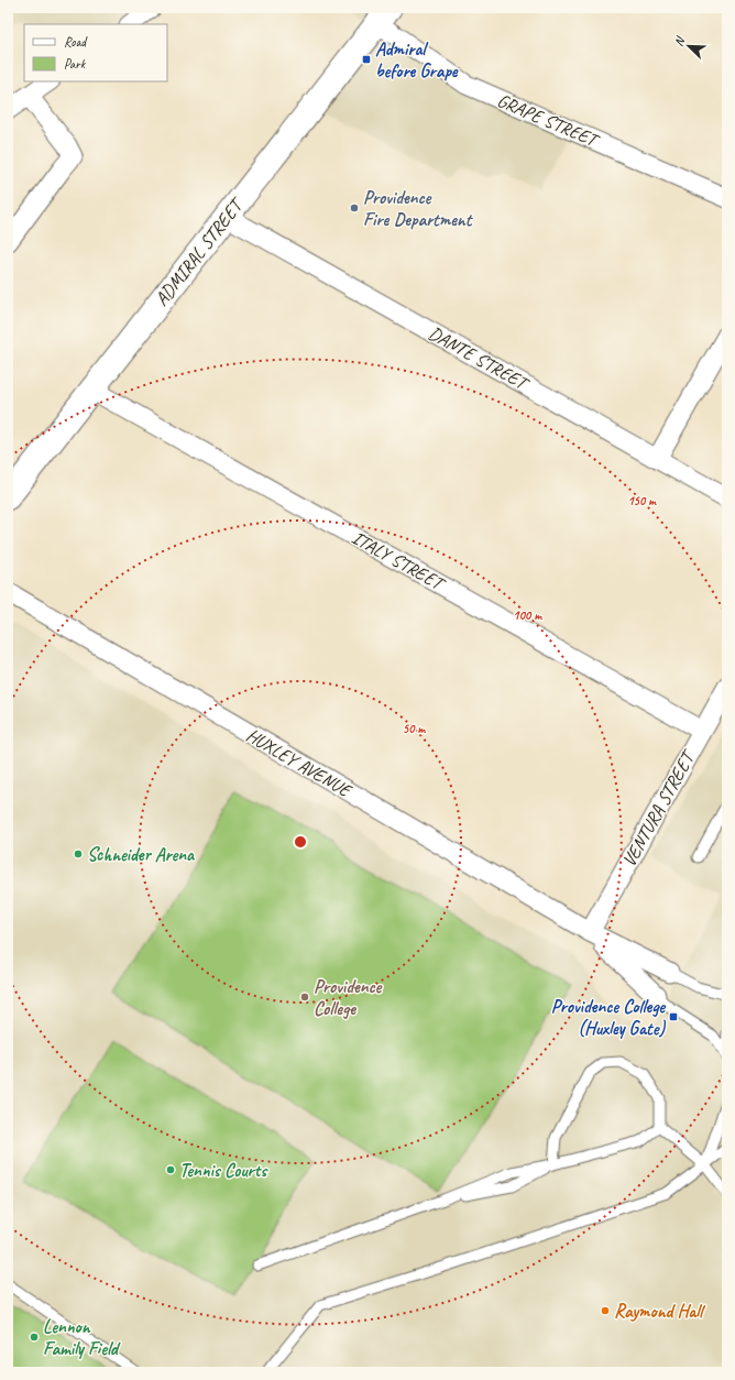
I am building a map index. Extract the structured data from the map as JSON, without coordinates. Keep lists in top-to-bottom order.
{
  "streets": {
    "main road": ["ADMIRAL STREET"],
    "street": [
      "GRAPE STREET",
      "DANTE STREET",
      "ITALY STREET",
      "HUXLEY AVENUE",
      "VENTURA STREET"
    ]
  },
  "crossings": [
    ["GRAPE STREET", "ADMIRAL STREET"],
    ["ADMIRAL STREET", "DANTE STREET"],
    ["ADMIRAL STREET", "ITALY STREET"],
    ["ITALY STREET", "VENTURA STREET"],
    ["HUXLEY AVENUE", "VENTURA STREET"]
  ],
  "places": {
    "transit": ["Admiral before Grape", "Providence College (Huxley Gate)"],
    "other": [
      "Providence Fire Department",
      "Schneider Arena",
      "Providence College",
      "Tennis Courts",
      "Raymond Hall",
      "Lennon Family Field"
    ]
  },
  "legend": ["Road", "Park"],
  "north": "top left",
  "rings": ["150 m", "100 m", "50 m"]
}
